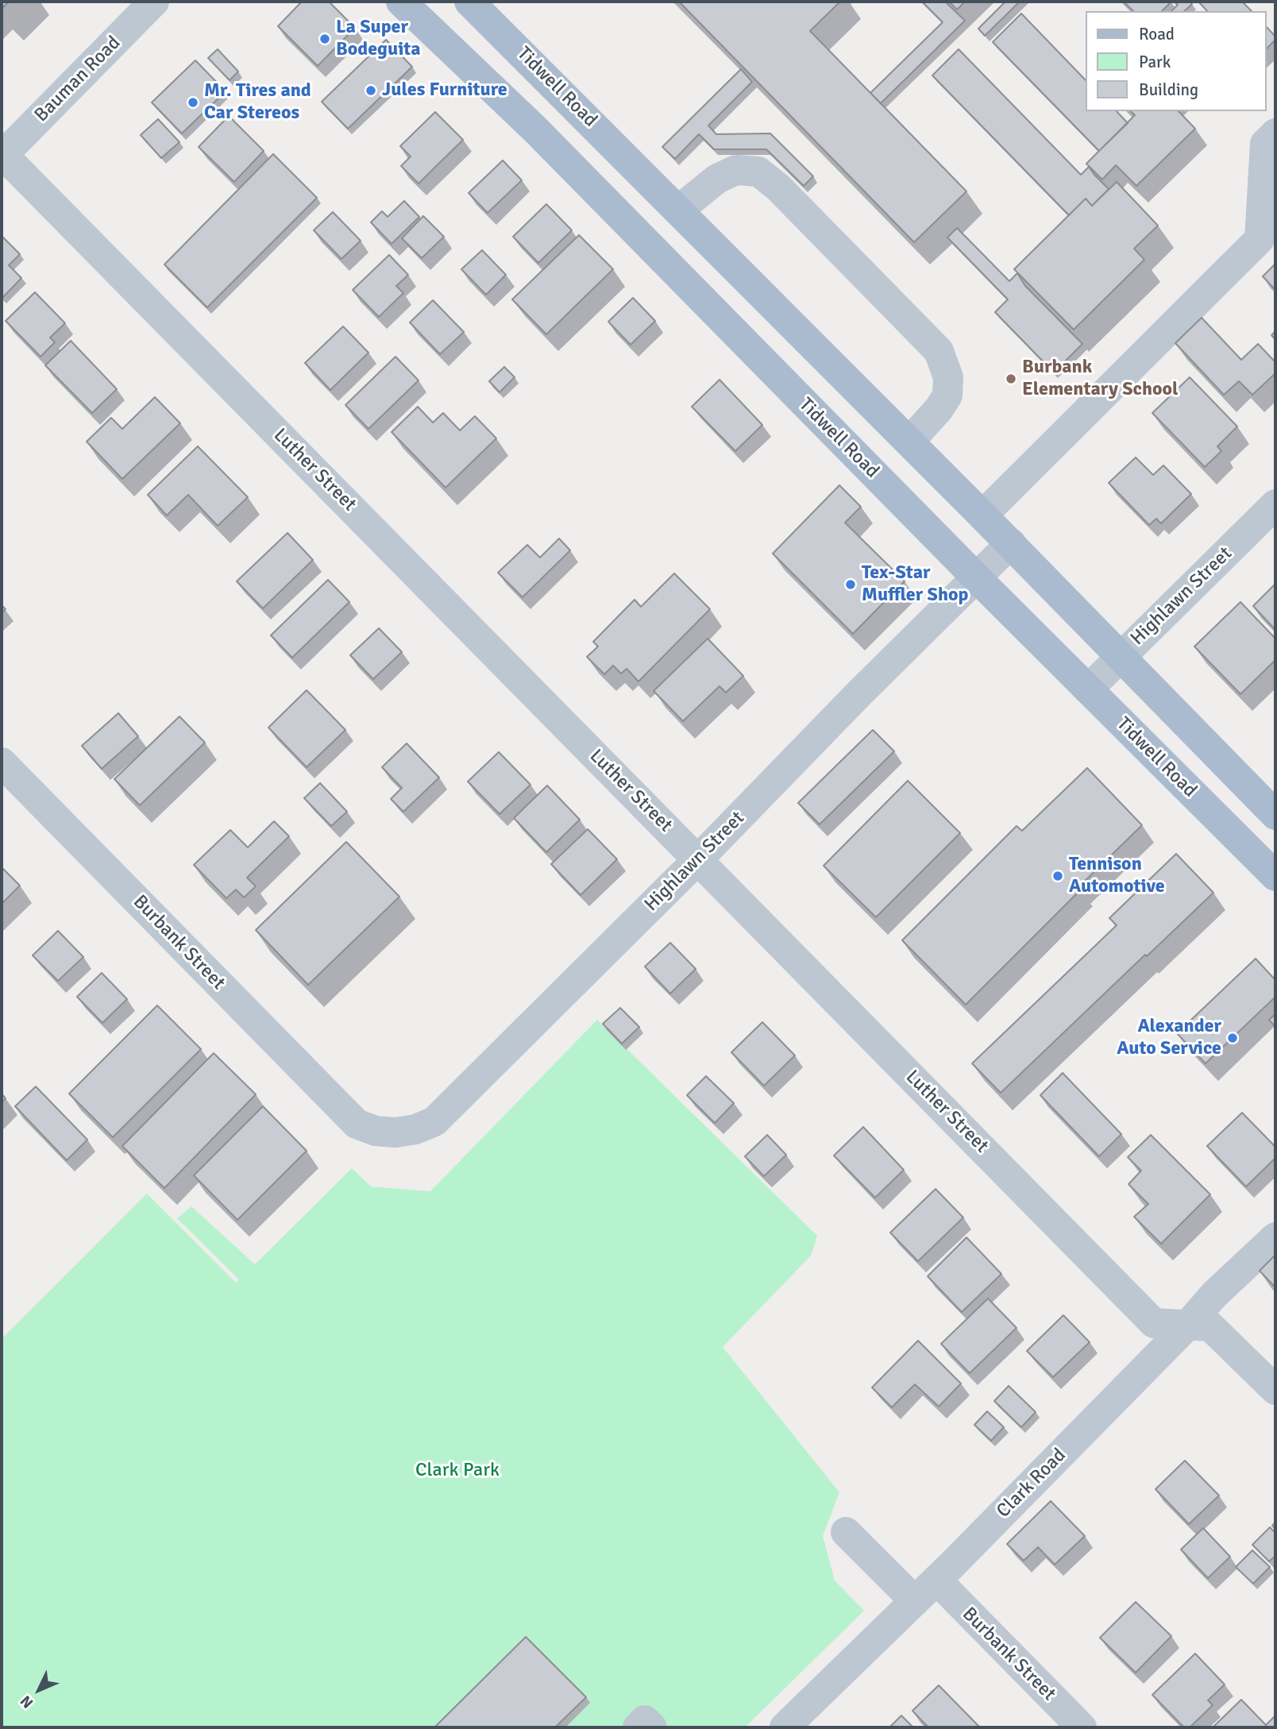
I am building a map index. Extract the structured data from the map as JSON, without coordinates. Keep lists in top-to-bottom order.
{
  "streets": {
    "main road": ["Tidwell Road"],
    "street": [
      "Bauman Road",
      "Luther Street",
      "Highlawn Street",
      "Burbank Street",
      "Clark Road"
    ]
  },
  "crossings": [
    ["Bauman Road", "Luther Street"],
    ["Tidwell Road", "Highlawn Street"],
    ["Luther Street", "Highlawn Street"],
    ["Luther Street", "Clark Road"],
    ["Highlawn Street", "Burbank Street"],
    ["Burbank Street", "Clark Road"]
  ],
  "parks": ["Clark Park"],
  "places": [
    "La Super Bodeguita",
    "Jules Furniture",
    "Mr. Tires and Car Stereos",
    "Burbank Elementary School",
    "Tex-Star Muffler Shop",
    "Tennison Automotive",
    "Alexander Auto Service"
  ],
  "legend": ["Road", "Park", "Building"],
  "north": "bottom left"
}
